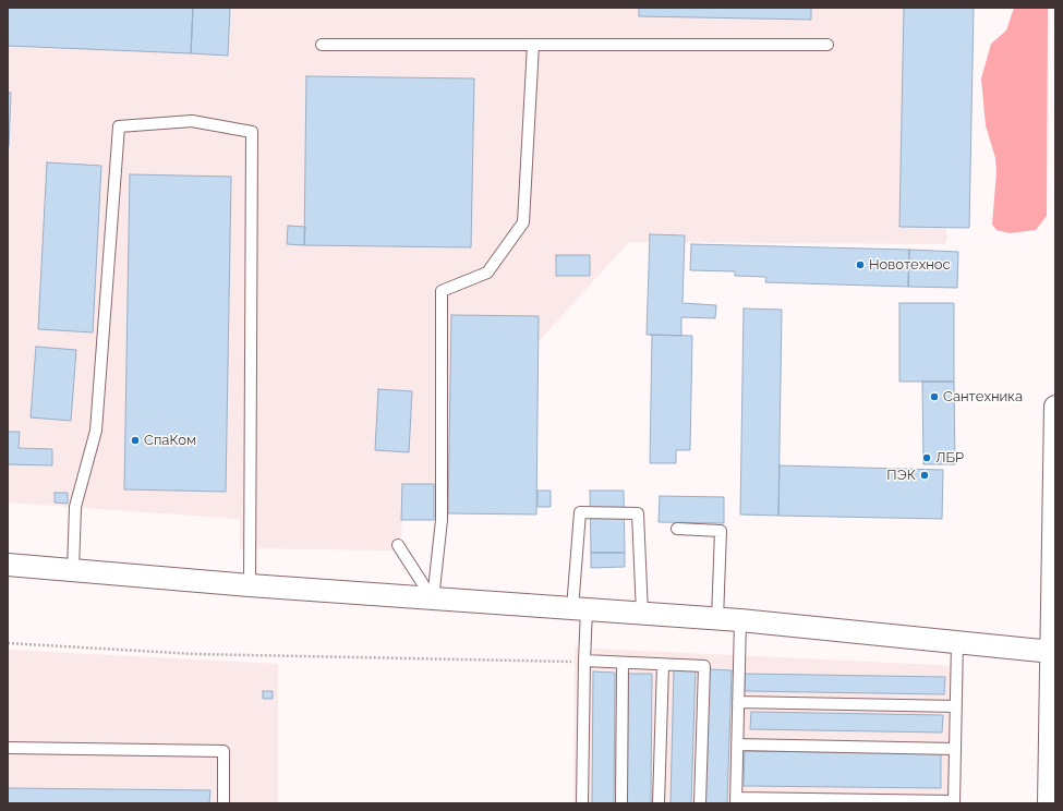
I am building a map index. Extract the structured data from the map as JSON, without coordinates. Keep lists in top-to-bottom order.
{
  "places": [
    "Новотехнос",
    "Сантехника",
    "СпаКом",
    "ЛБР",
    "ПЭК"
  ]
}
